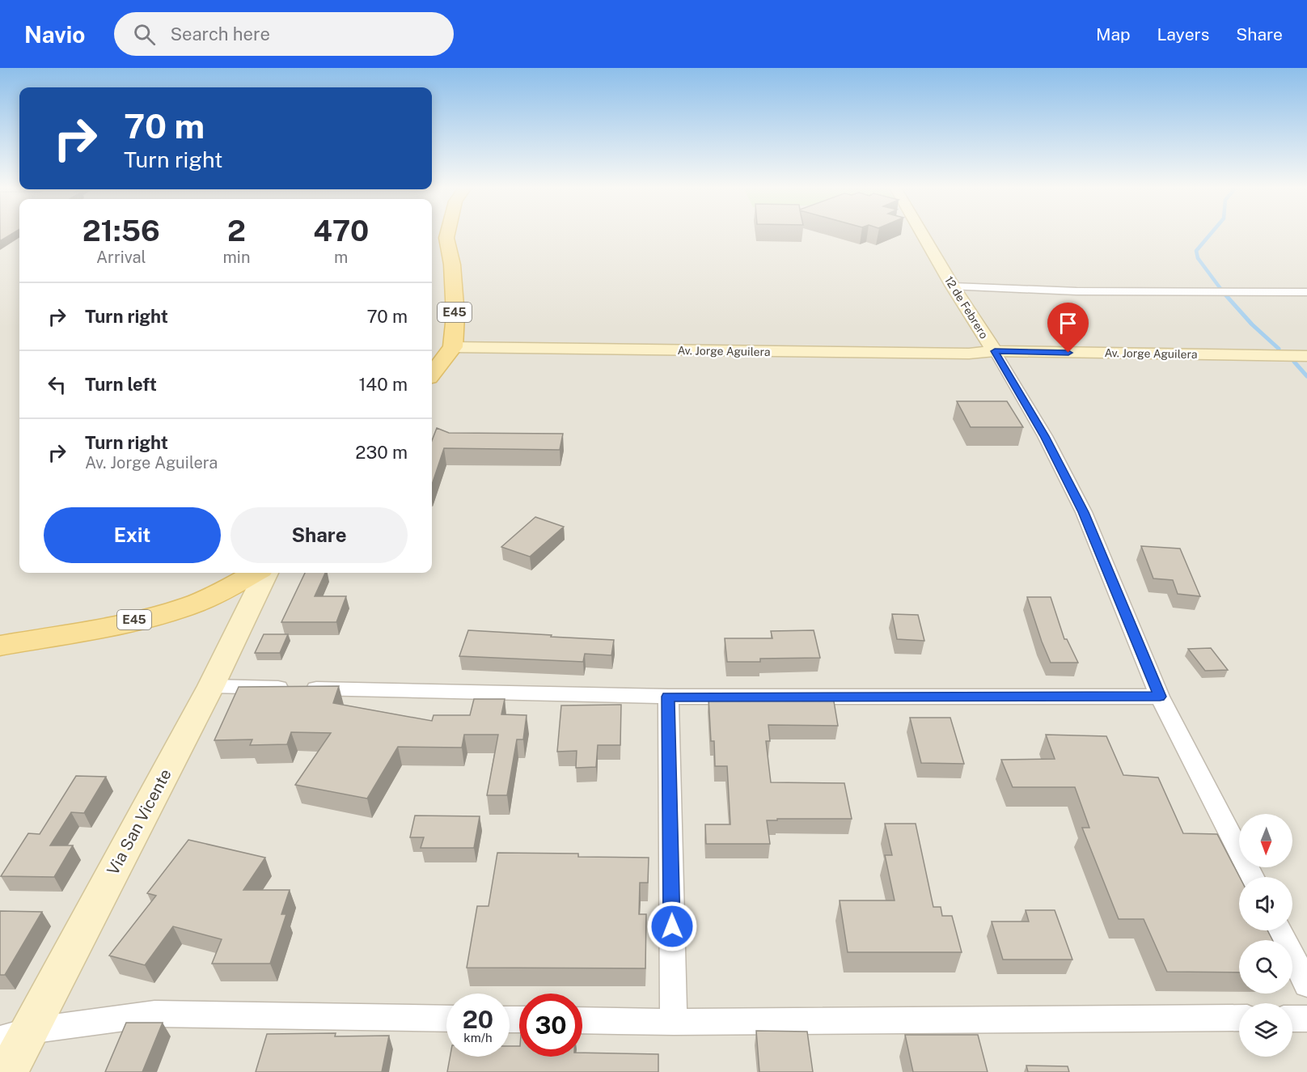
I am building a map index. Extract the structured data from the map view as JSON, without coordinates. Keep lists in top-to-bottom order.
{
  "streets": {
    "main road": ["E45"],
    "street": ["12 de Febrero", "Av. Jorge Aguilera", "Via San Vicente"]
  },
  "crossings": [
    ["12 de Febrero", "Av. Jorge Aguilera"],
    ["E45", "Av. Jorge Aguilera"]
  ],
  "north": "bottom",
  "page": {
    "header": "Navio",
    "search": "Search here",
    "nav": ["Map", "Layers", "Share"],
    "turn": ["70 m", "Turn right"],
    "eta": [
      "21:56",
      "Arrival",
      "2",
      "min",
      "470",
      "m"
    ],
    "list": [
      {
        "name": "Turn right",
        "value": "70 m"
      },
      {
        "name": "Turn left",
        "value": "140 m"
      },
      {
        "name": "Turn right",
        "note": "Av. Jorge Aguilera",
        "value": "230 m"
      }
    ],
    "buttons": ["Exit", "Share"],
    "speed": "20 km/h",
    "limit": "30"
  }
}
